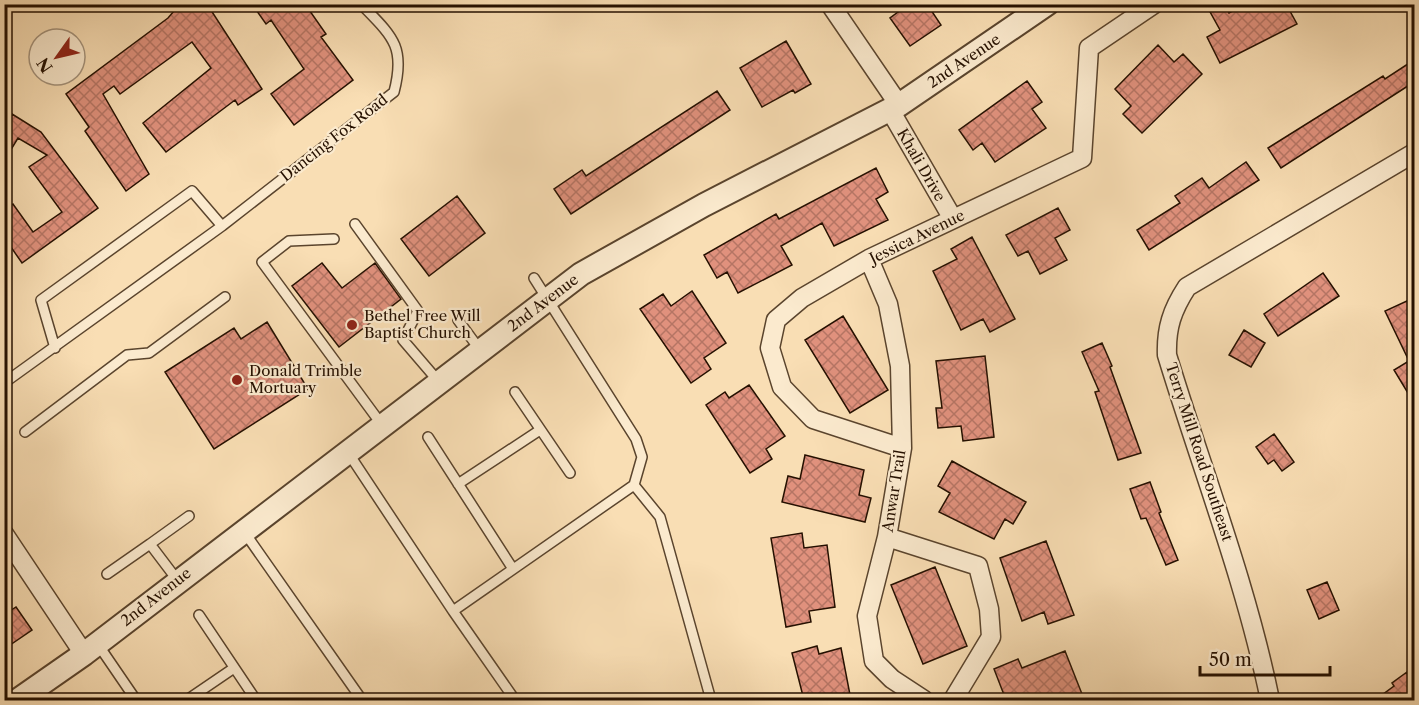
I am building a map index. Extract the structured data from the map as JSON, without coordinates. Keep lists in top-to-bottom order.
{
  "streets": {
    "street": [
      "2nd Avenue",
      "Khali Drive",
      "Jessica Avenue",
      "Terry Mill Road Southeast",
      "Anwar Trail"
    ],
    "lane": ["Dancing Fox Road"]
  },
  "crossings": [
    ["2nd Avenue", "Khali Drive"],
    ["Khali Drive", "Jessica Avenue"],
    ["Jessica Avenue", "Anwar Trail"]
  ],
  "places": ["Bethel Free Will Baptist Church", "Donald Trimble Mortuary"],
  "scale_bar": "50 m",
  "north": "bottom left"
}
